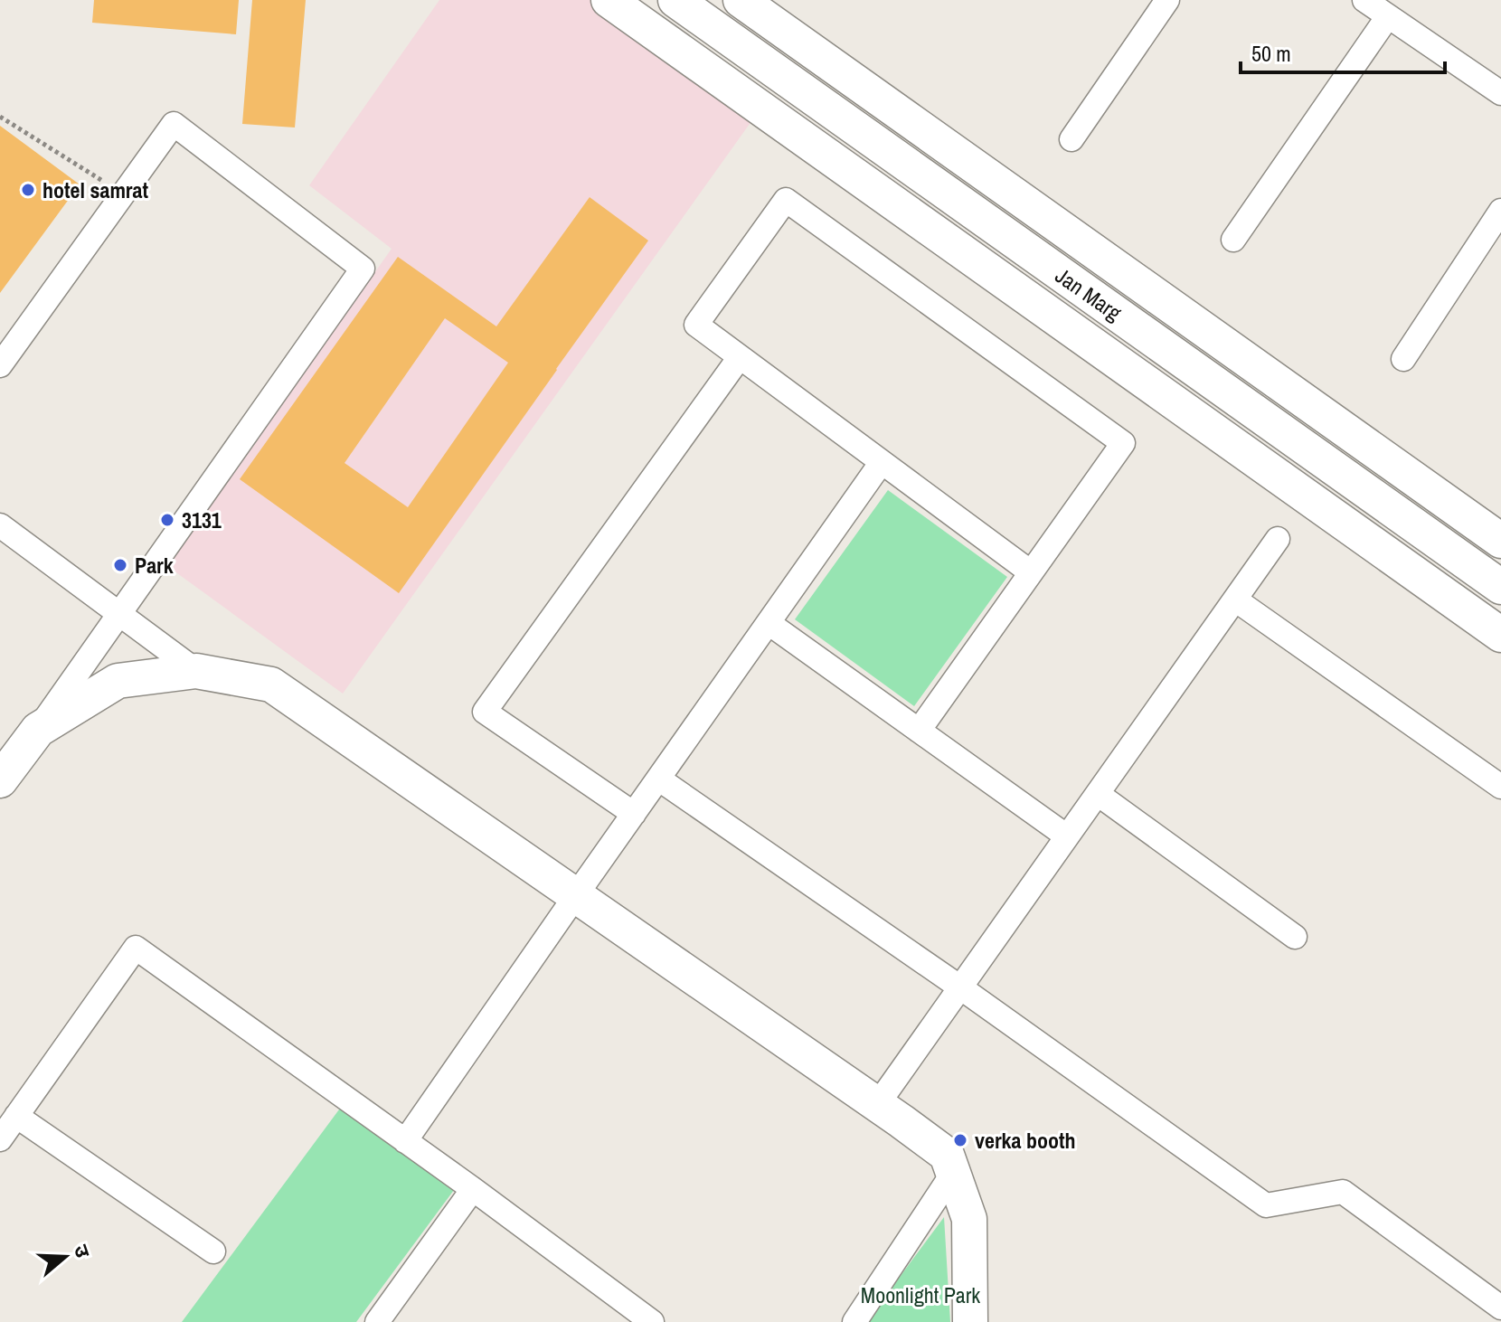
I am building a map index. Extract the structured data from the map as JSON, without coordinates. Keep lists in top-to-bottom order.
{
  "streets": {
    "street": ["Jan Marg"]
  },
  "parks": ["Moonlight Park"],
  "places": [
    "hotel samrat",
    "3131",
    "Park",
    "verka booth"
  ],
  "scale_bar": "50 m",
  "north": "right"
}
